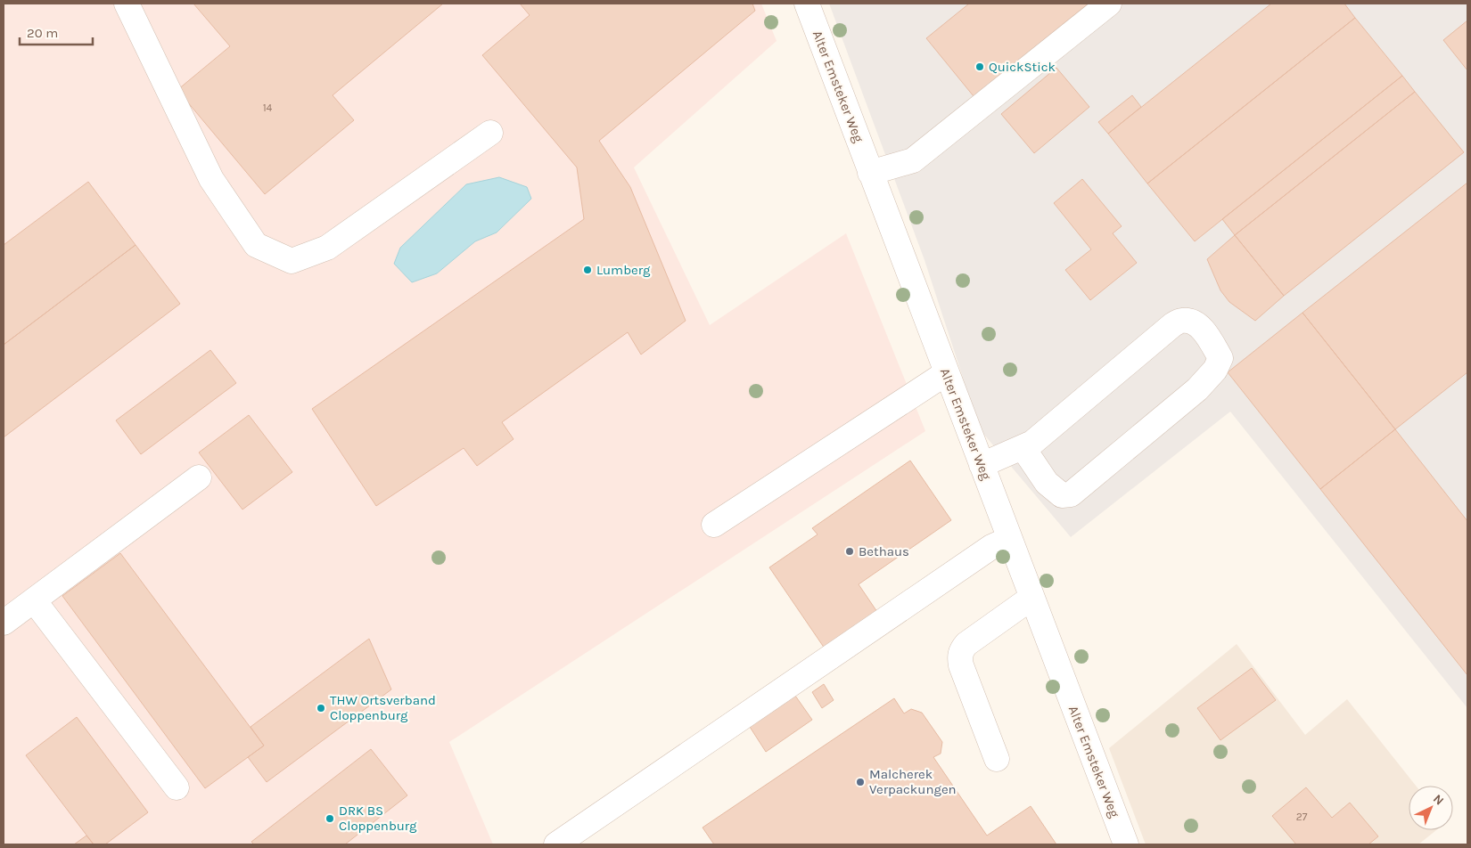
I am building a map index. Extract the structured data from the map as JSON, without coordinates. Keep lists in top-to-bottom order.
{
  "streets": {
    "street": ["Alter Emsteker Weg"]
  },
  "places": [
    "QuickStick",
    "Lumberg",
    "Bethaus",
    "THW Ortsverband Cloppenburg",
    "Malcherek Verpackungen",
    "DRK BS Cloppenburg"
  ],
  "house_numbers": ["14", "27"],
  "scale_bar": "20 m",
  "north": "top right"
}
